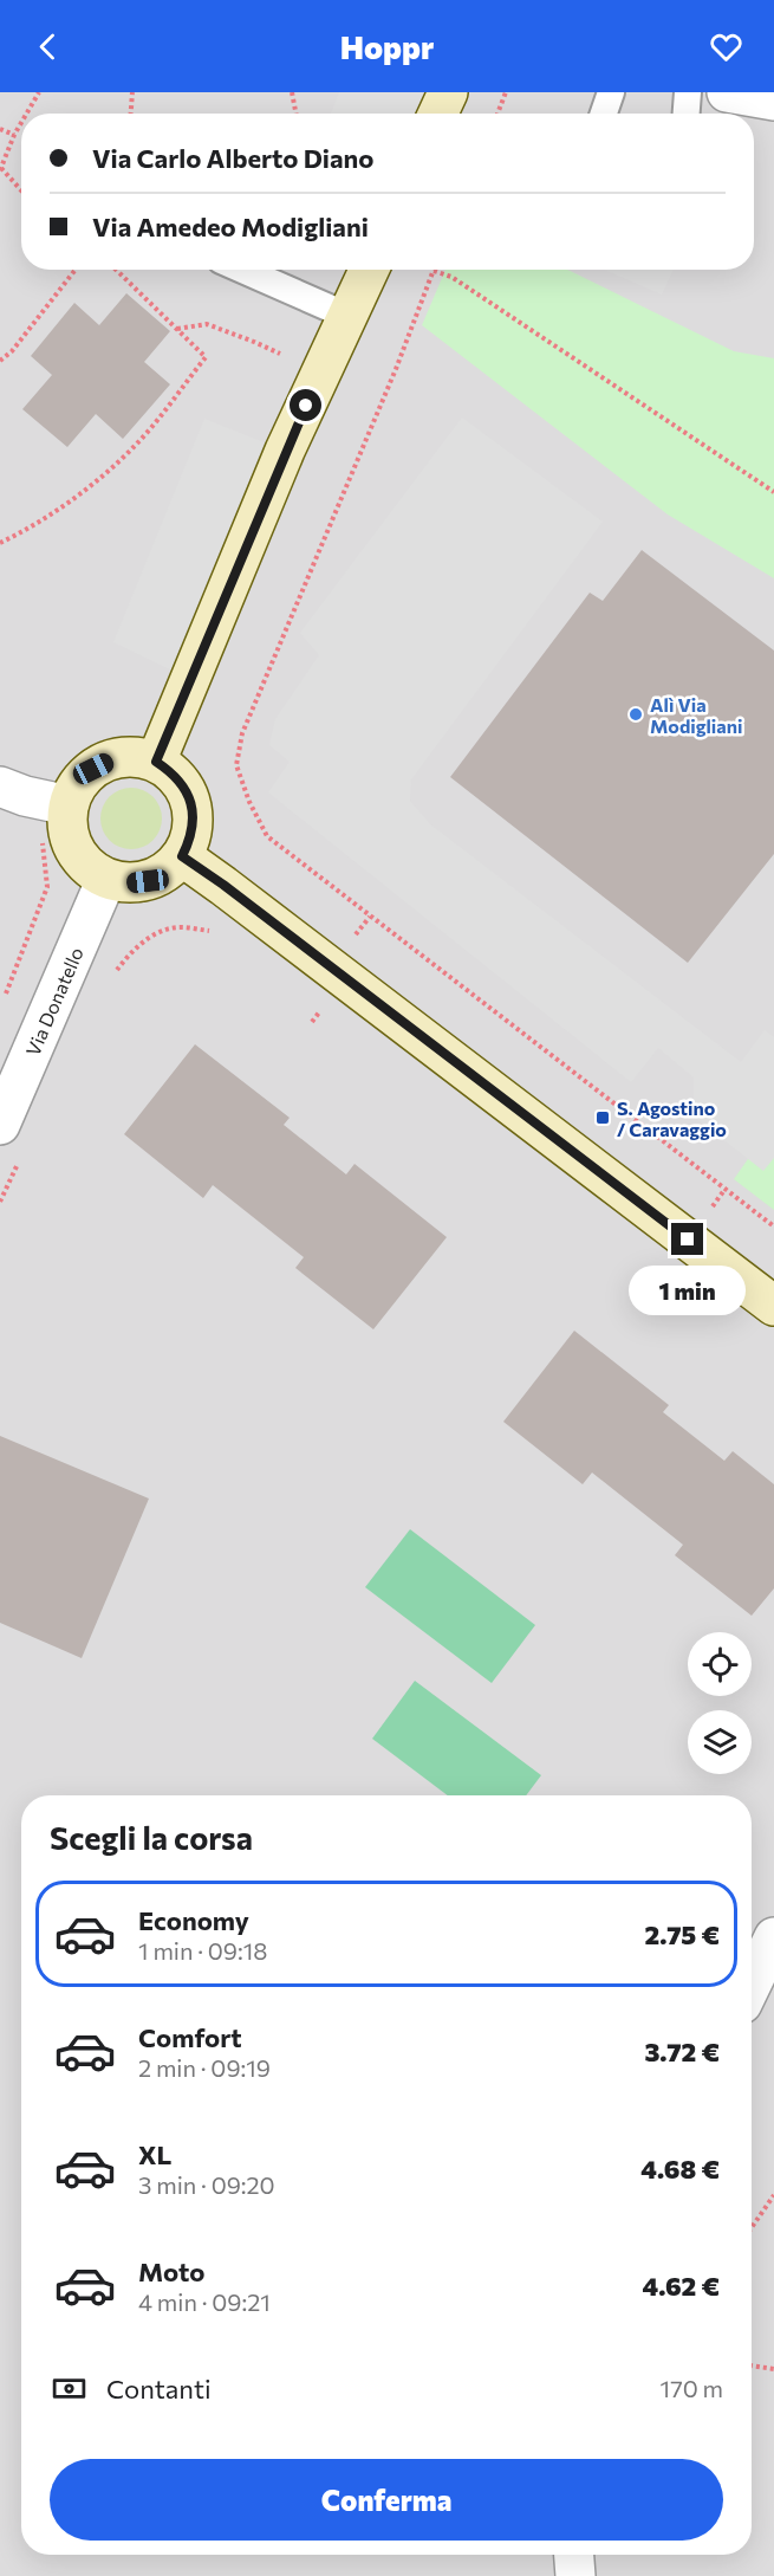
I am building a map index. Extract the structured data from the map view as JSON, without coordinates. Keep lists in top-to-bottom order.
{
  "streets": {
    "street": ["Via Donatello"]
  },
  "places": {
    "other": ["Alì Via Modigliani"],
    "transit": ["S. Agostino / Caravaggio"]
  },
  "page": {
    "header": "Hoppr",
    "banner": ["Via Carlo Alberto Diano", "Via Amedeo Modigliani"],
    "bubble": "1 min",
    "heading": "Scegli la corsa",
    "list": [
      {
        "name": "Economy",
        "note": "1 min · 09:18",
        "value": "2.75 €"
      },
      {
        "name": "Comfort",
        "note": "2 min · 09:19",
        "value": "3.72 €"
      },
      {
        "name": "XL",
        "note": "3 min · 09:20",
        "value": "4.68 €"
      },
      {
        "name": "Moto",
        "note": "4 min · 09:21",
        "value": "4.62 €"
      }
    ],
    "pay": ["Contanti", "170 m"],
    "buttons": "Conferma"
  }
}
